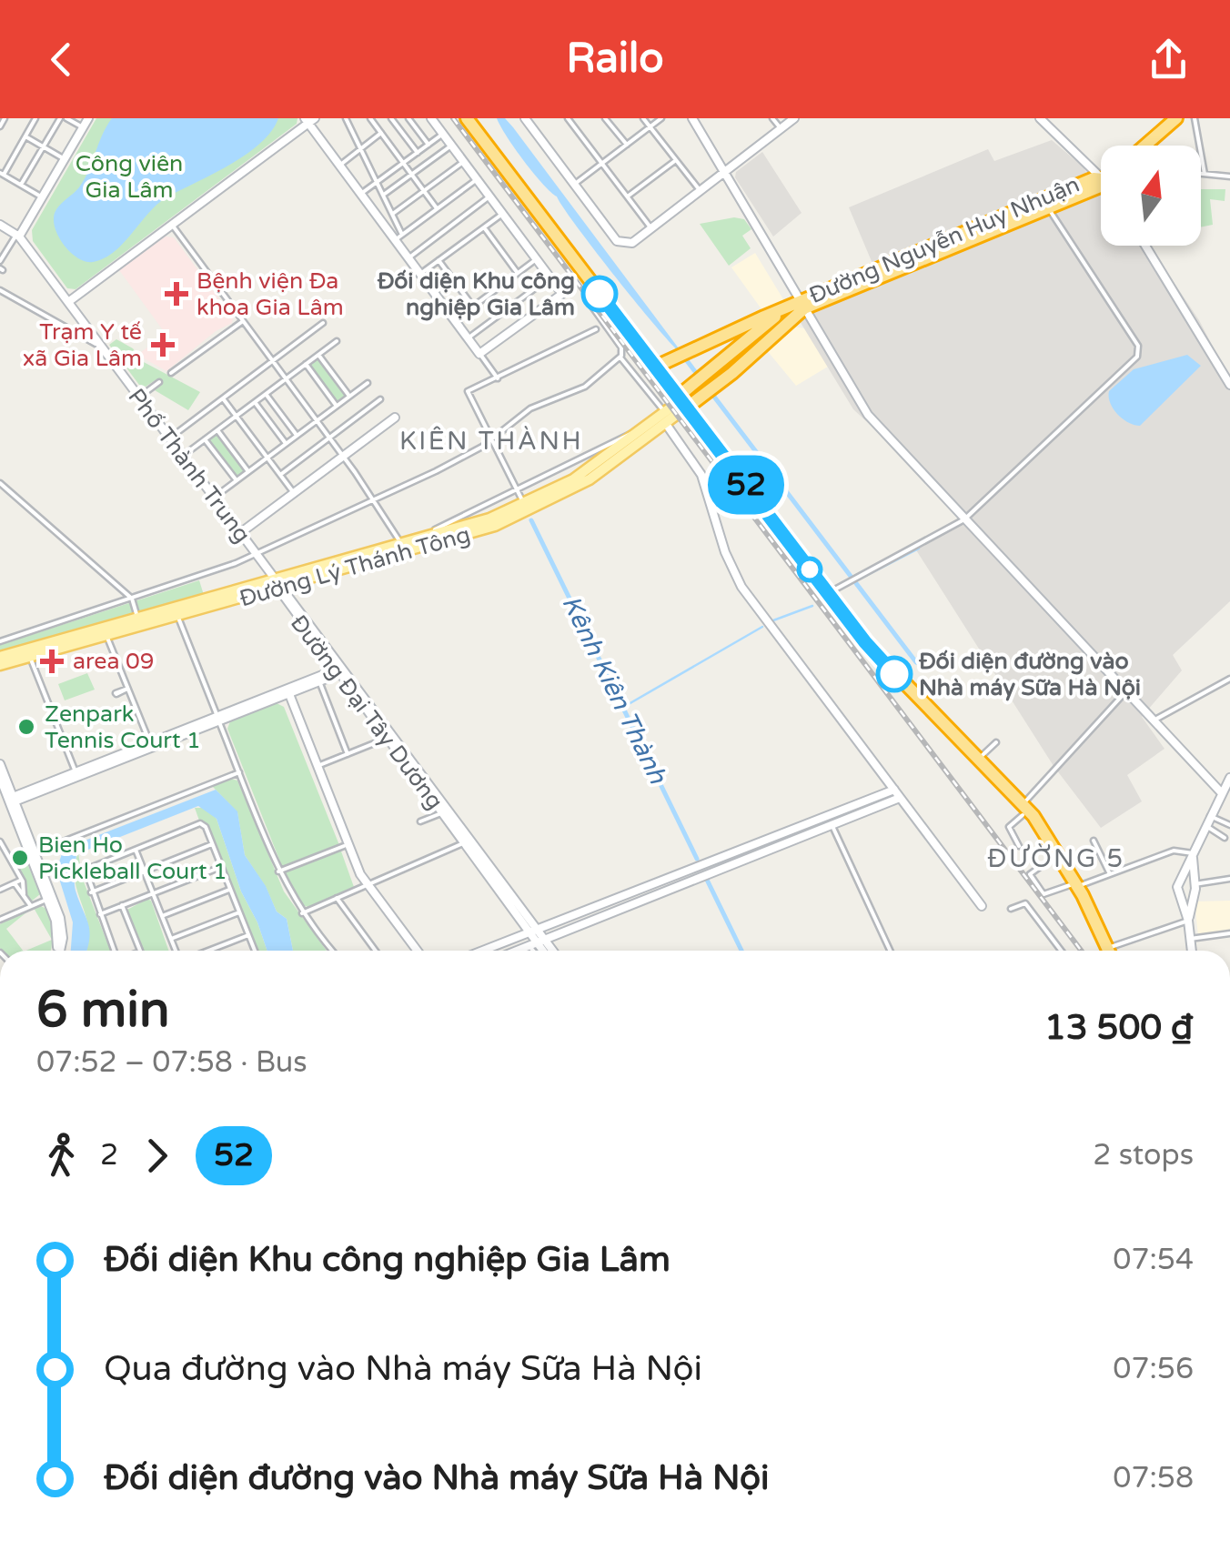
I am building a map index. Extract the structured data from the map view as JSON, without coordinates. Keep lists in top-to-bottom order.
{
  "streets": {
    "highway": ["Đường Nguyễn Huy Nhuận"],
    "main road": ["Đường Lý Thánh Tông"],
    "street": ["Phố Thành Trung", "Đường Đại Tây Dương"]
  },
  "crossings": [
    ["Phố Thành Trung", "Đường Lý Thánh Tông"],
    ["Phố Thành Trung", "Đường Đại Tây Dương"],
    ["Đường Lý Thánh Tông", "Đường Đại Tây Dương"]
  ],
  "districts": ["KIÊN THÀNH", "ĐƯỜNG 5"],
  "water": ["Kênh Kiên Thành"],
  "parks": ["Công viên Gia Lâm"],
  "places": {
    "health": ["Bệnh viện Đa khoa Gia Lâm", "Trạm Y tế xã Gia Lâm", "area 09"],
    "other": [
      "Đối diện Khu công nghiệp Gia Lâm",
      "Đối diện đường vào Nhà máy Sữa Hà Nội",
      "Zenpark Tennis Court 1",
      "Bien Ho Pickleball Court 1"
    ]
  },
  "lines": ["bus line 52"],
  "north": "top",
  "page": {
    "header": "Railo",
    "on_map": "52",
    "heading": ["6 min", "07:52 – 07:58 · Bus", "13 500 ₫"],
    "legs": ["2", "52", "2 stops"],
    "list": [
      {
        "name": "Đối diện Khu công nghiệp Gia Lâm",
        "value": "07:54"
      },
      {
        "name": "Qua đường vào Nhà máy Sữa Hà Nội",
        "value": "07:56"
      },
      {
        "name": "Đối diện đường vào Nhà máy Sữa Hà Nội",
        "value": "07:58"
      }
    ]
  }
}
